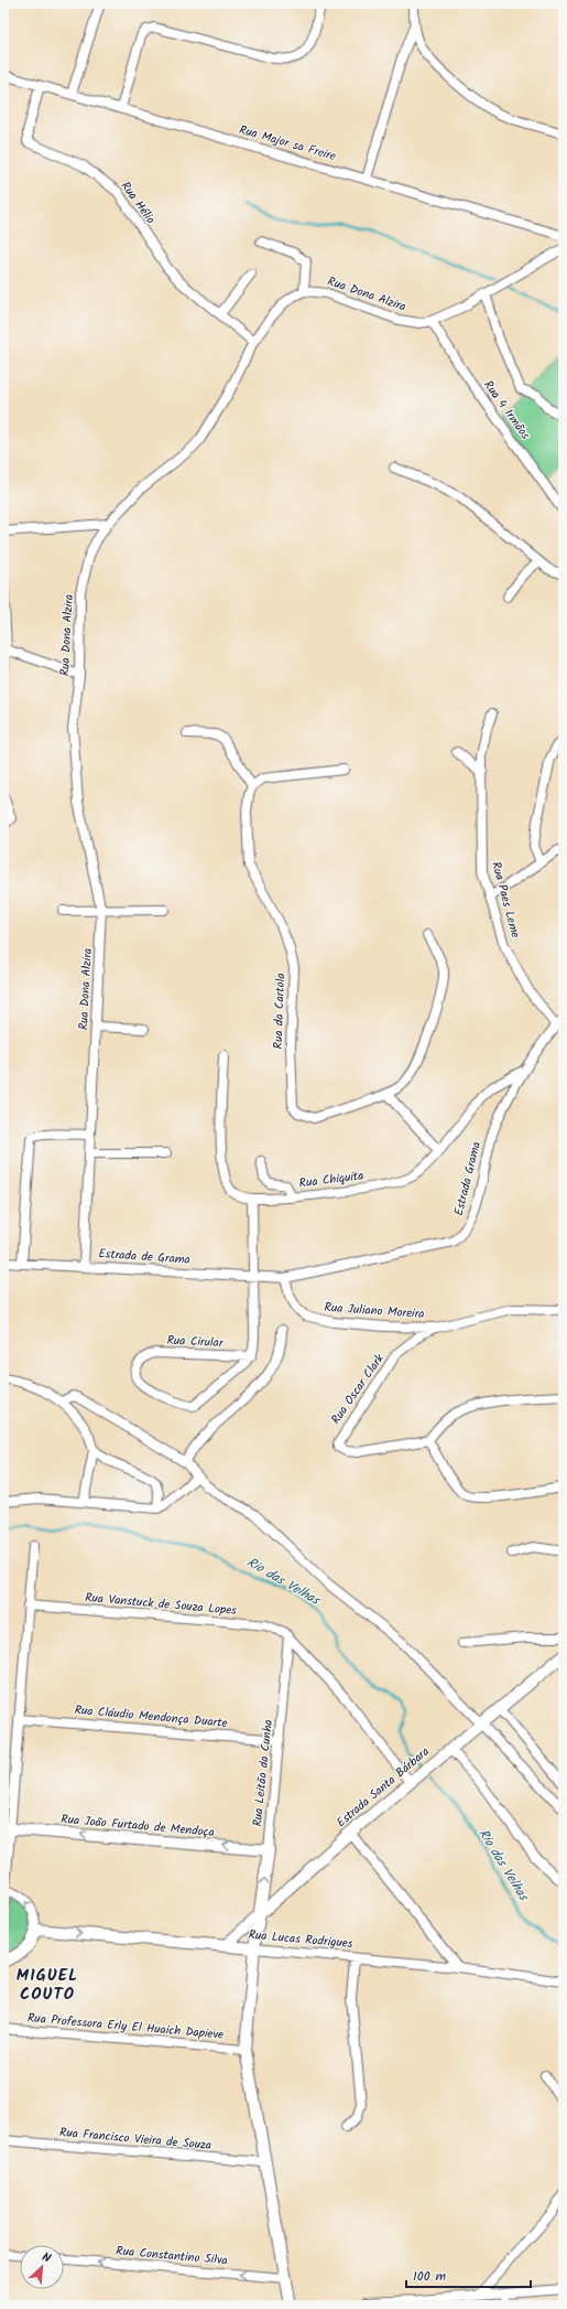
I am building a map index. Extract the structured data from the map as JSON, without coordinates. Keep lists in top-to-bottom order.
{
  "streets": {
    "street": [
      "Rua Major sa Freire",
      "Rua Hélio",
      "Rua Dona Alzira",
      "Rua 4 Irmãos",
      "Rua Paes Leme",
      "Rua da Cartola",
      "Estrada Grama",
      "Rua Chiquita",
      "Estrada de Grama",
      "Rua Juliano Moreira",
      "Rua Cirular",
      "Rua Oscar Clark",
      "Rua Vanstuck de Souza Lopes",
      "Rua Cláudio Mendonça Duarte",
      "Rua Leitão da Cunha",
      "Estrada Santa Bárbara",
      "Rua João Furtado de Mendoça",
      "Rua Lucas Rodrigues",
      "Rua Professora Erly El Huaich Dapieve",
      "Rua Francisco Vieira de Souza",
      "Rua Constantino Silva"
    ]
  },
  "crossings": [
    ["Rua Major sa Freire", "Rua Hélio"],
    ["Rua Hélio", "Rua Dona Alzira"],
    ["Rua Dona Alzira", "Rua 4 Irmãos"],
    ["Rua Dona Alzira", "Estrada de Grama"],
    ["Rua Paes Leme", "Estrada Grama"],
    ["Estrada Grama", "Rua Chiquita"],
    ["Estrada Grama", "Estrada de Grama"],
    ["Estrada Grama", "Rua Juliano Moreira"],
    ["Estrada de Grama", "Rua Juliano Moreira"],
    ["Rua Juliano Moreira", "Rua Oscar Clark"],
    ["Rua Vanstuck de Souza Lopes", "Rua Leitão da Cunha"],
    ["Rua Cláudio Mendonça Duarte", "Rua Leitão da Cunha"],
    ["Rua Leitão da Cunha", "Estrada Santa Bárbara"],
    ["Rua Leitão da Cunha", "Rua João Furtado de Mendoça"],
    ["Rua Leitão da Cunha", "Rua Lucas Rodrigues"],
    ["Rua Leitão da Cunha", "Rua Professora Erly El Huaich Dapieve"],
    ["Rua Leitão da Cunha", "Rua Francisco Vieira de Souza"],
    ["Rua Leitão da Cunha", "Rua Constantino Silva"],
    ["Estrada Santa Bárbara", "Rua Lucas Rodrigues"]
  ],
  "one_way": ["Rua João Furtado de Mendoça", "Rua Lucas Rodrigues", "Rua Constantino Silva"],
  "districts": ["MIGUEL COUTO"],
  "water": ["Rio das Velhas"],
  "scale_bar": "100 m",
  "north": "top right"
}
